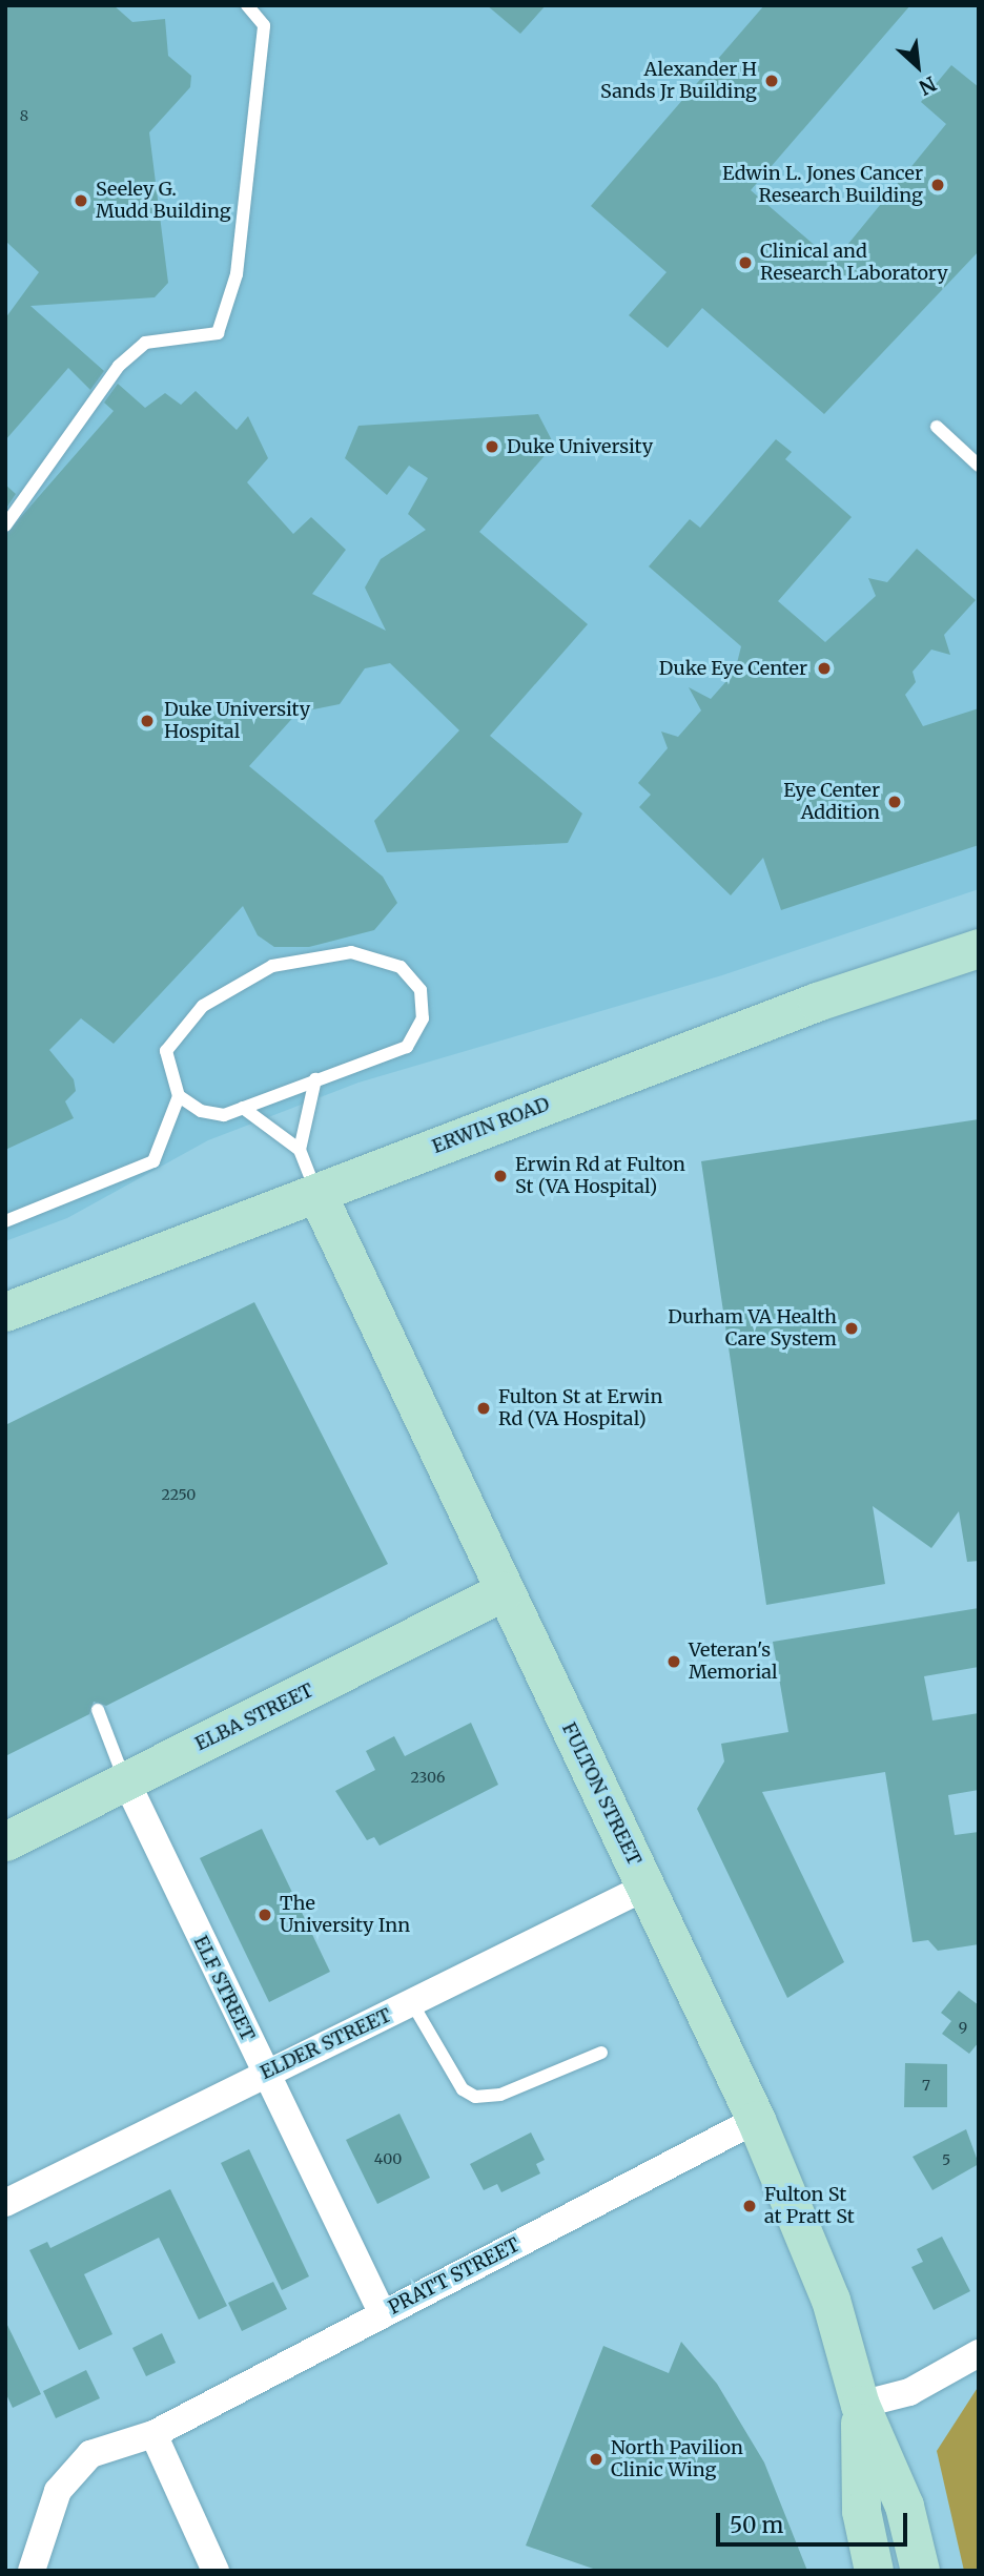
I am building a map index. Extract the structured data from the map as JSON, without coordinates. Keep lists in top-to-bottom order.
{
  "streets": {
    "main road": ["ERWIN ROAD", "ELBA STREET", "FULTON STREET"],
    "street": ["ELF STREET", "ELDER STREET", "PRATT STREET"]
  },
  "crossings": [
    ["ERWIN ROAD", "FULTON STREET"],
    ["ELBA STREET", "FULTON STREET"],
    ["ELBA STREET", "ELF STREET"],
    ["FULTON STREET", "ELDER STREET"],
    ["FULTON STREET", "PRATT STREET"],
    ["ELF STREET", "ELDER STREET"],
    ["ELF STREET", "PRATT STREET"]
  ],
  "places": [
    "Alexander H Sands Jr Building",
    "Edwin L. Jones Cancer Research Building",
    "Seeley G. Mudd Building",
    "Clinical and Research Laboratory",
    "Duke University",
    "Duke Eye Center",
    "Duke University Hospital",
    "Eye Center Addition",
    "Erwin Rd at Fulton St (VA Hospital)",
    "Durham VA Health Care System",
    "Fulton St at Erwin Rd (VA Hospital)",
    "Veteran's Memorial",
    "The University Inn",
    "Fulton St at Pratt St",
    "North Pavilion Clinic Wing"
  ],
  "house_numbers": [
    "8",
    "2250",
    "2306",
    "9",
    "7",
    "400",
    "5"
  ],
  "scale_bar": "50 m",
  "north": "bottom right"
}
